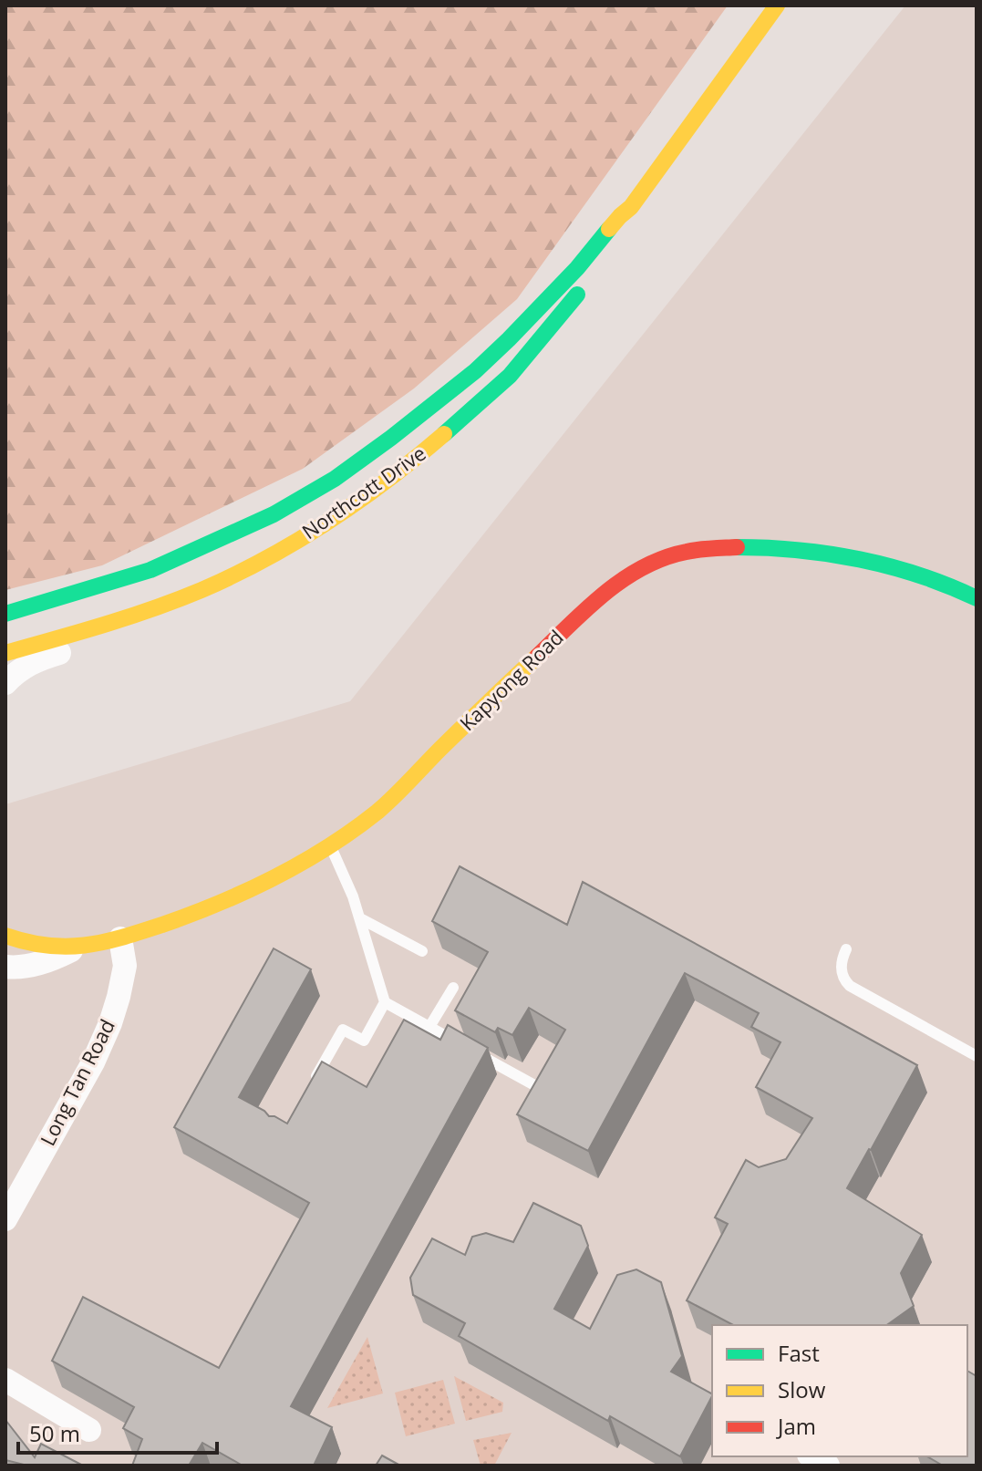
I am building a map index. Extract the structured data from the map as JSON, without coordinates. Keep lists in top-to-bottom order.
{
  "streets": {
    "street": ["Northcott Drive", "Kapyong Road", "Long Tan Road"]
  },
  "crossings": [
    ["Kapyong Road", "Long Tan Road"]
  ],
  "legend": ["Fast", "Slow", "Jam"],
  "scale_bar": "50 m"
}
